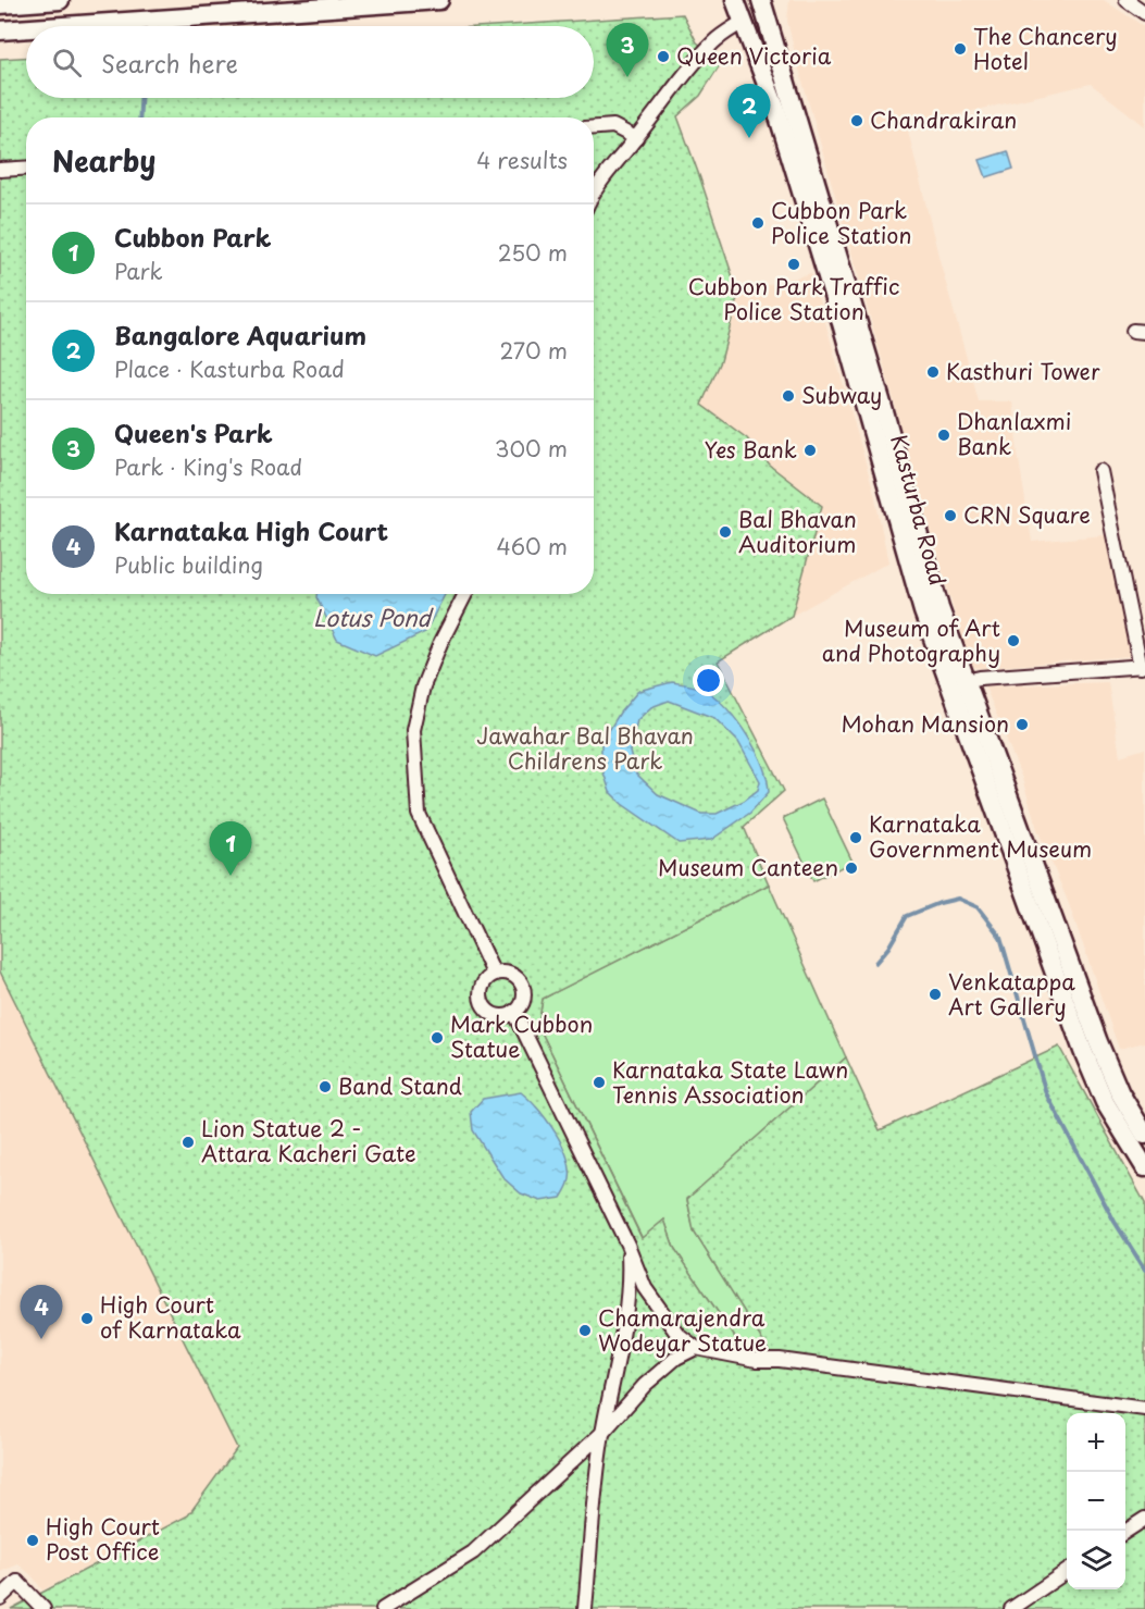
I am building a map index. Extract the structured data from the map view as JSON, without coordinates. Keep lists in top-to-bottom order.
{
  "streets": {
    "main road": ["Kasturba Road"]
  },
  "water": ["Lotus Pond"],
  "parks": ["Jawahar Bal Bhavan Childrens Park"],
  "places": [
    "The Chancery Hotel",
    "Queen Victoria",
    "Chandrakiran",
    "Cubbon Park Police Station",
    "Cubbon Park Traffic Police Station",
    "Kasthuri Tower",
    "Subway",
    "Dhanlaxmi Bank",
    "Yes Bank",
    "CRN Square",
    "Bal Bhavan Auditorium",
    "Museum of Art and Photography",
    "Mohan Mansion",
    "Karnataka Government Museum",
    "Museum Canteen",
    "Venkatappa Art Gallery",
    "Mark Cubbon Statue",
    "Karnataka State Lawn Tennis Association",
    "Band Stand",
    "Lion Statue 2 - Attara Kacheri Gate",
    "High Court of Karnataka",
    "Chamarajendra Wodeyar Statue",
    "High Court Post Office"
  ],
  "page": {
    "pins": [
      "3",
      "2",
      "1",
      "4"
    ],
    "search": "Search here",
    "heading": ["Nearby", "4 results"],
    "list": [
      {
        "mark": "1",
        "name": "Cubbon Park",
        "note": "Park",
        "value": "250 m"
      },
      {
        "mark": "2",
        "name": "Bangalore Aquarium",
        "note": "Place · Kasturba Road",
        "value": "270 m"
      },
      {
        "mark": "3",
        "name": "Queen's Park",
        "note": "Park · King's Road",
        "value": "300 m"
      },
      {
        "mark": "4",
        "name": "Karnataka High Court",
        "note": "Public building",
        "value": "460 m"
      }
    ],
    "map_buttons": ["+", "−"]
  }
}
